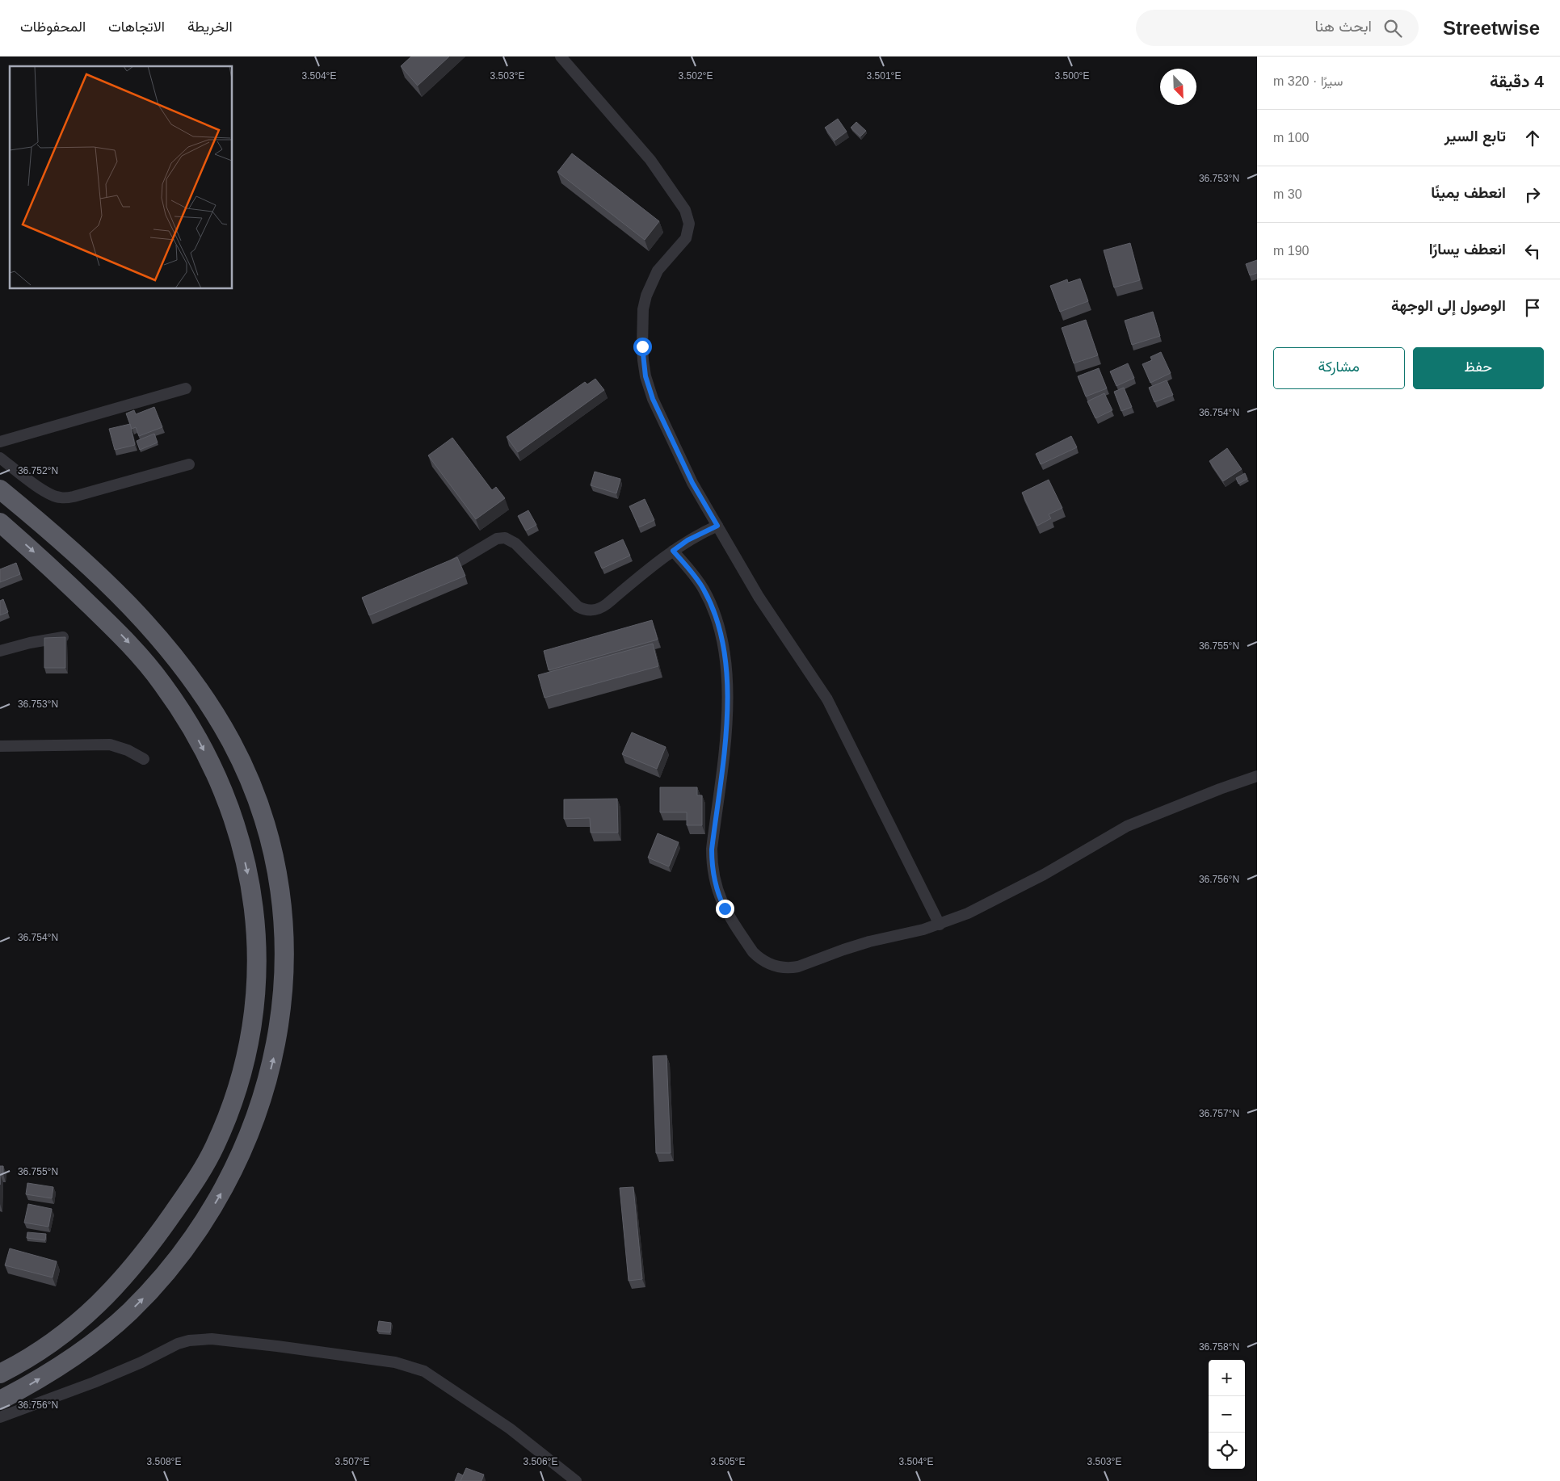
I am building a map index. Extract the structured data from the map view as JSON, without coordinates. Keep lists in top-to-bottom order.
{
  "north": "bottom right",
  "page": {
    "header": "Streetwise",
    "search": "ابحث هنا",
    "nav": ["الخريطة", "الاتجاهات", "المحفوظات"],
    "heading": ["4 دقيقة", "سيرًا · 320 m"],
    "list": [
      ["تابع السير", "100 m"],
      ["انعطف يمينًا", "30 m"],
      ["انعطف يسارًا", "190 m"],
      "الوصول إلى الوجهة"
    ],
    "buttons": ["حفظ", "مشاركة"],
    "map_buttons": ["+", "−"]
  },
  "coordinates": [
    "3.504°E",
    "3.503°E",
    "3.501°E",
    "3.502°E",
    "3.500°E",
    "36.753°N",
    "36.754°N",
    "36.752°N",
    "36.755°N",
    "36.756°N",
    "36.757°N",
    "36.758°N",
    "3.508°E",
    "3.507°E",
    "3.506°E",
    "3.505°E"
  ]
}
